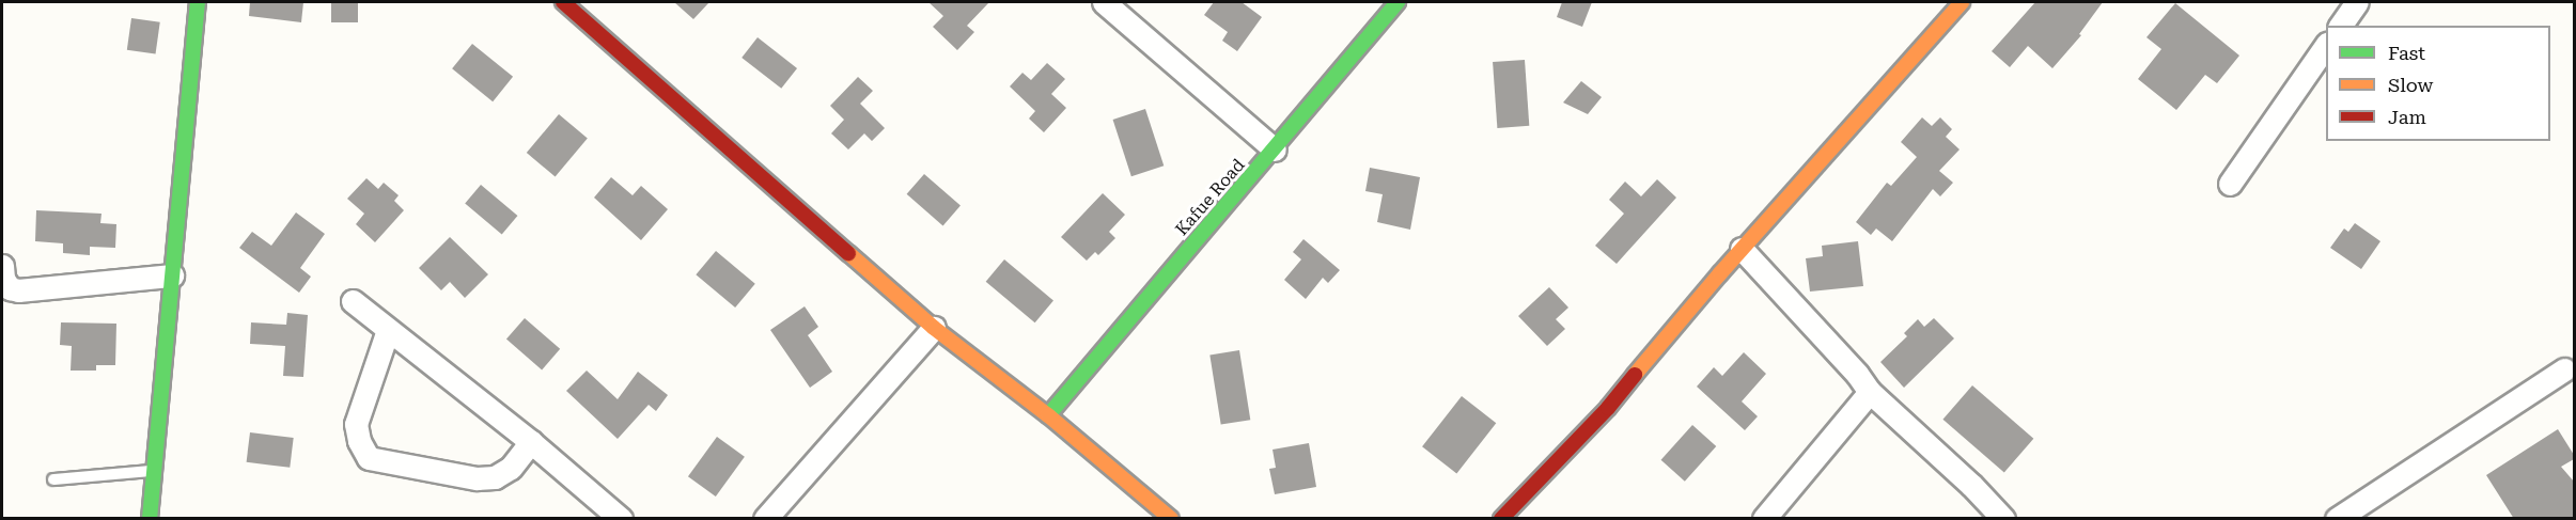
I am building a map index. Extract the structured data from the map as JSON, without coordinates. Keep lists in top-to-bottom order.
{
  "streets": {
    "street": ["Kafue Road"]
  },
  "legend": ["Fast", "Slow", "Jam"]
}
